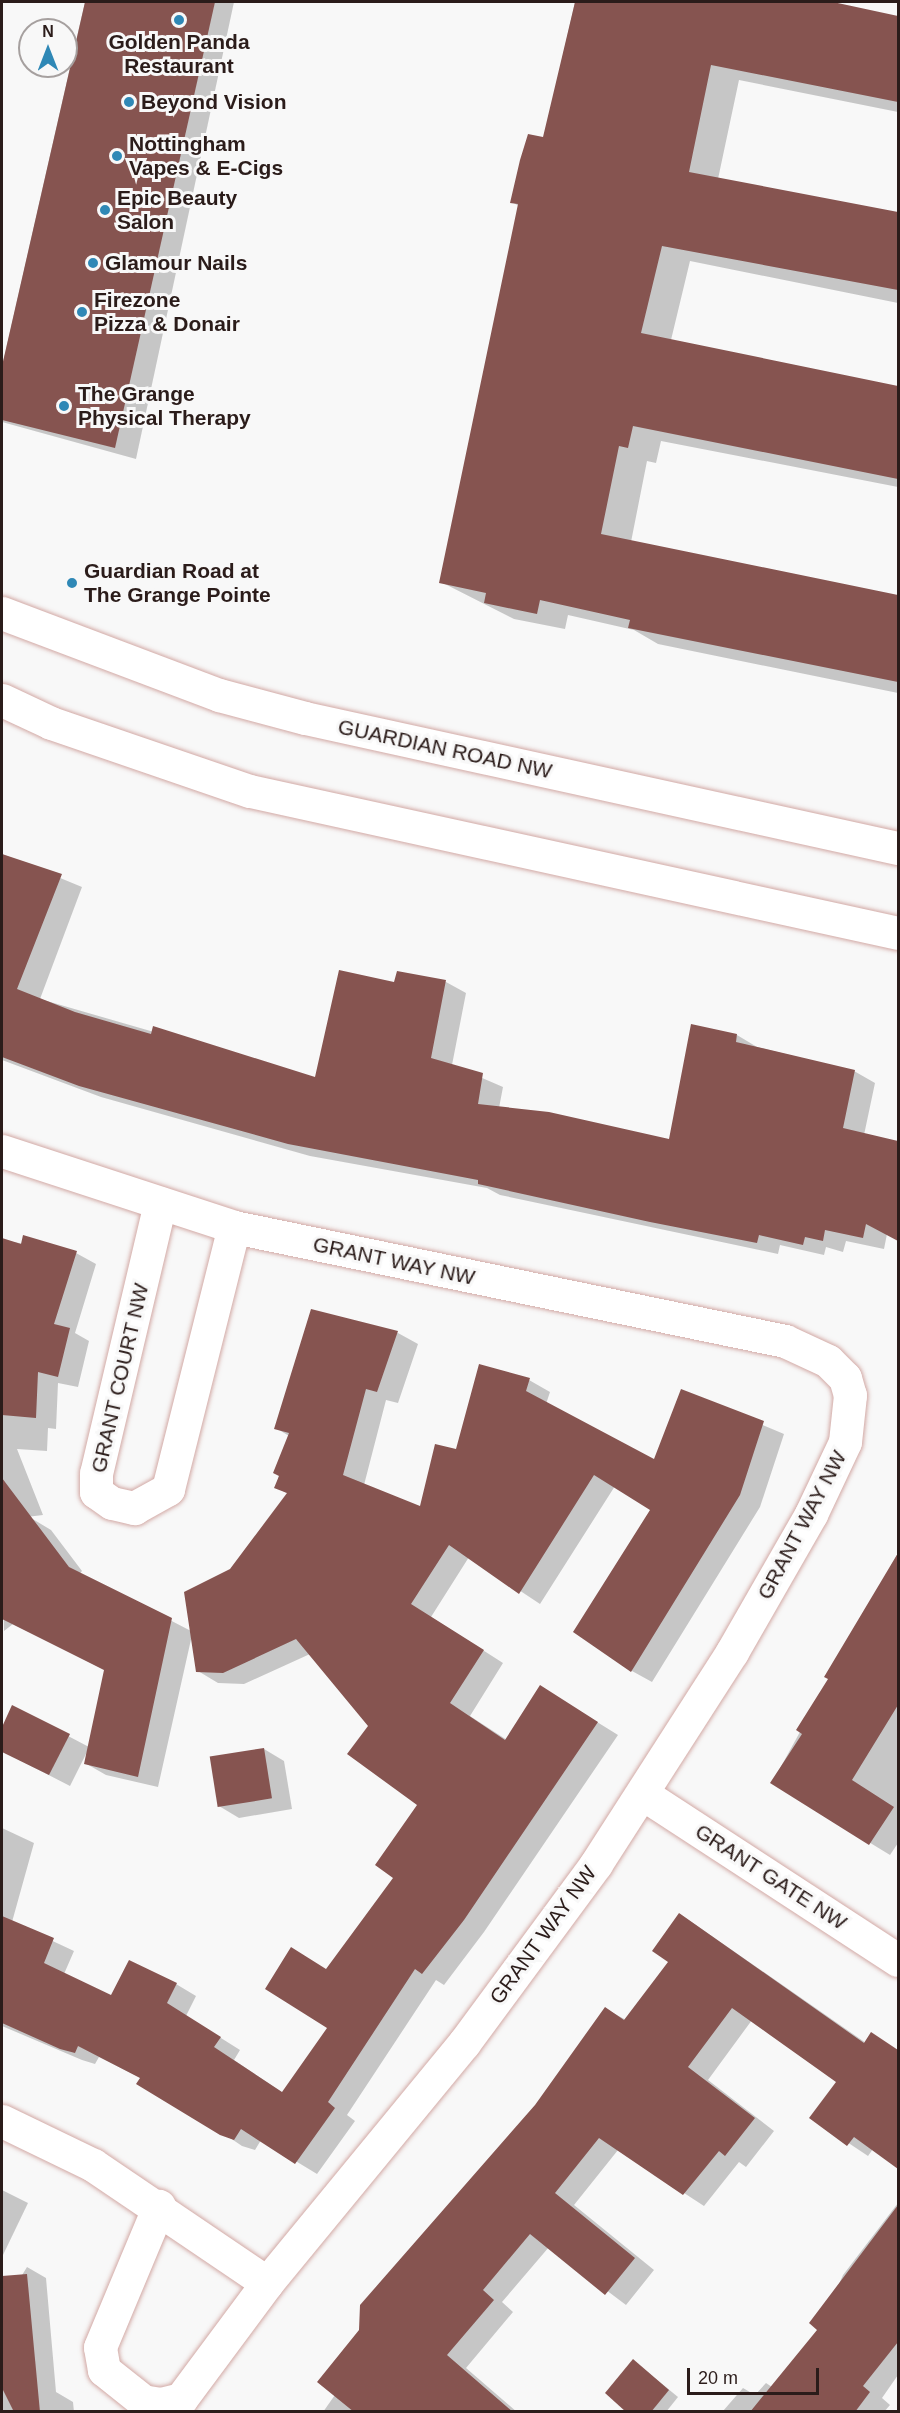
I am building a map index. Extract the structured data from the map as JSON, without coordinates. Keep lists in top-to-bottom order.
{
  "streets": {
    "street": [
      "GUARDIAN ROAD NW",
      "GRANT WAY NW",
      "GRANT COURT NW",
      "GRANT GATE NW"
    ]
  },
  "crossings": [
    ["GRANT WAY NW", "GRANT COURT NW"],
    ["GRANT WAY NW", "GRANT GATE NW"]
  ],
  "places": [
    "Golden Panda Restaurant",
    "Beyond Vision",
    "Nottingham Vapes & E-Cigs",
    "Epic Beauty Salon",
    "Glamour Nails",
    "Firezone Pizza & Donair",
    "The Grange Physical Therapy",
    "Guardian Road at The Grange Pointe"
  ],
  "scale_bar": "20 m",
  "north": "top"
}
